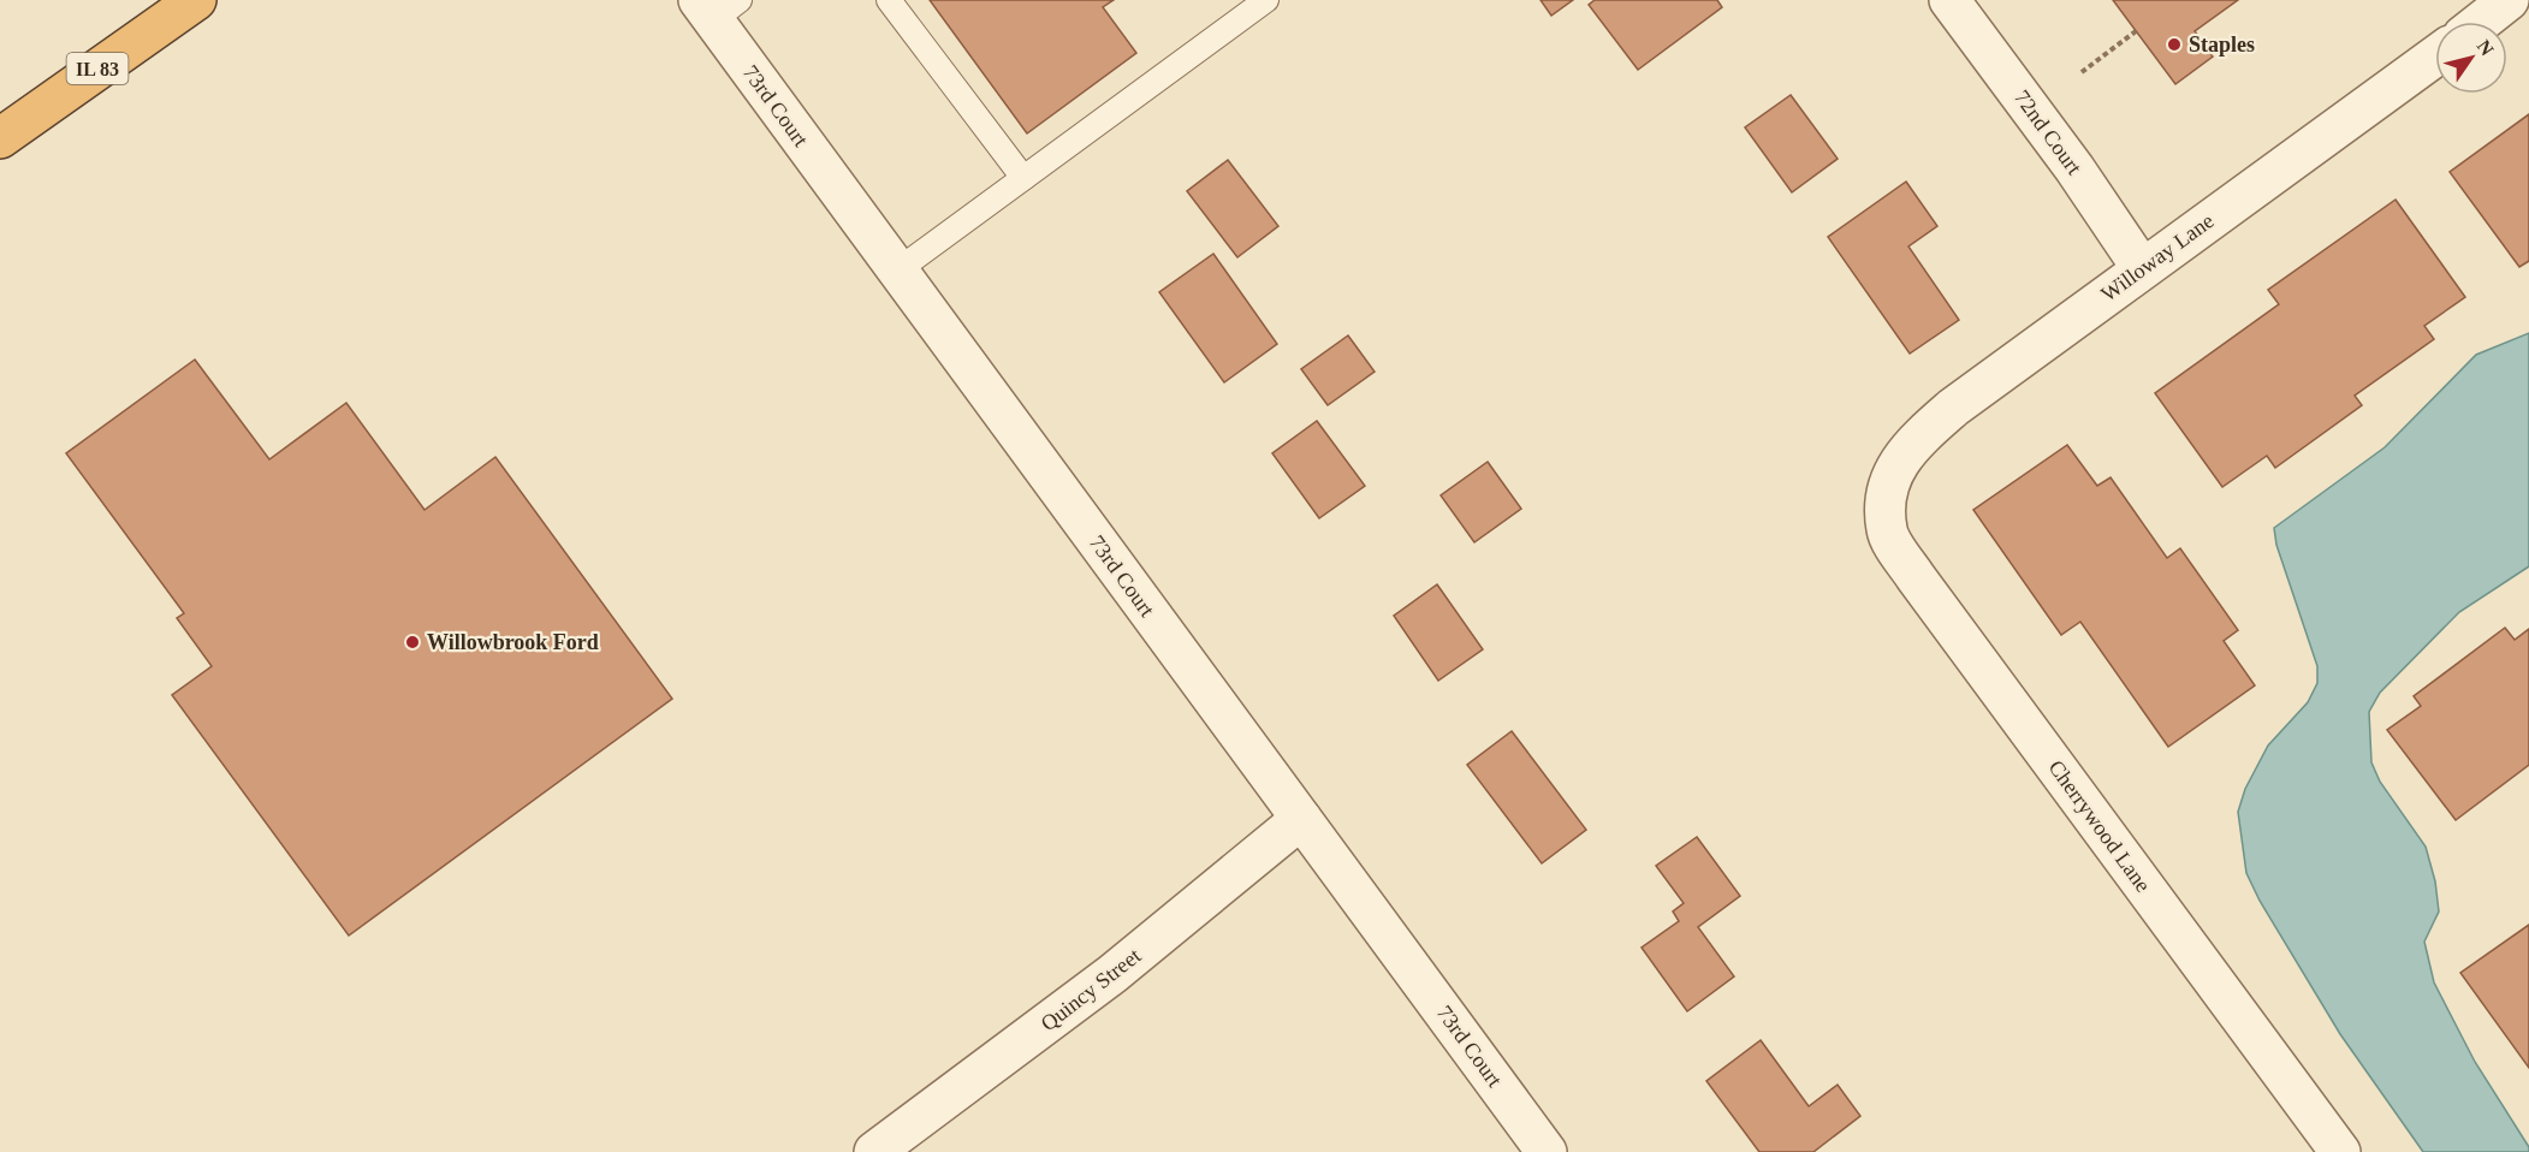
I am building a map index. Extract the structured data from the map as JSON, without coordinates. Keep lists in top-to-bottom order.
{
  "streets": {
    "highway": ["IL 83"],
    "street": [
      "73rd Court",
      "72nd Court",
      "Willoway Lane",
      "Cherrywood Lane",
      "Quincy Street"
    ]
  },
  "crossings": [
    ["73rd Court", "Quincy Street"],
    ["72nd Court", "Willoway Lane"],
    ["Willoway Lane", "Cherrywood Lane"]
  ],
  "places": ["Staples", "Willowbrook Ford"],
  "north": "top right"
}
